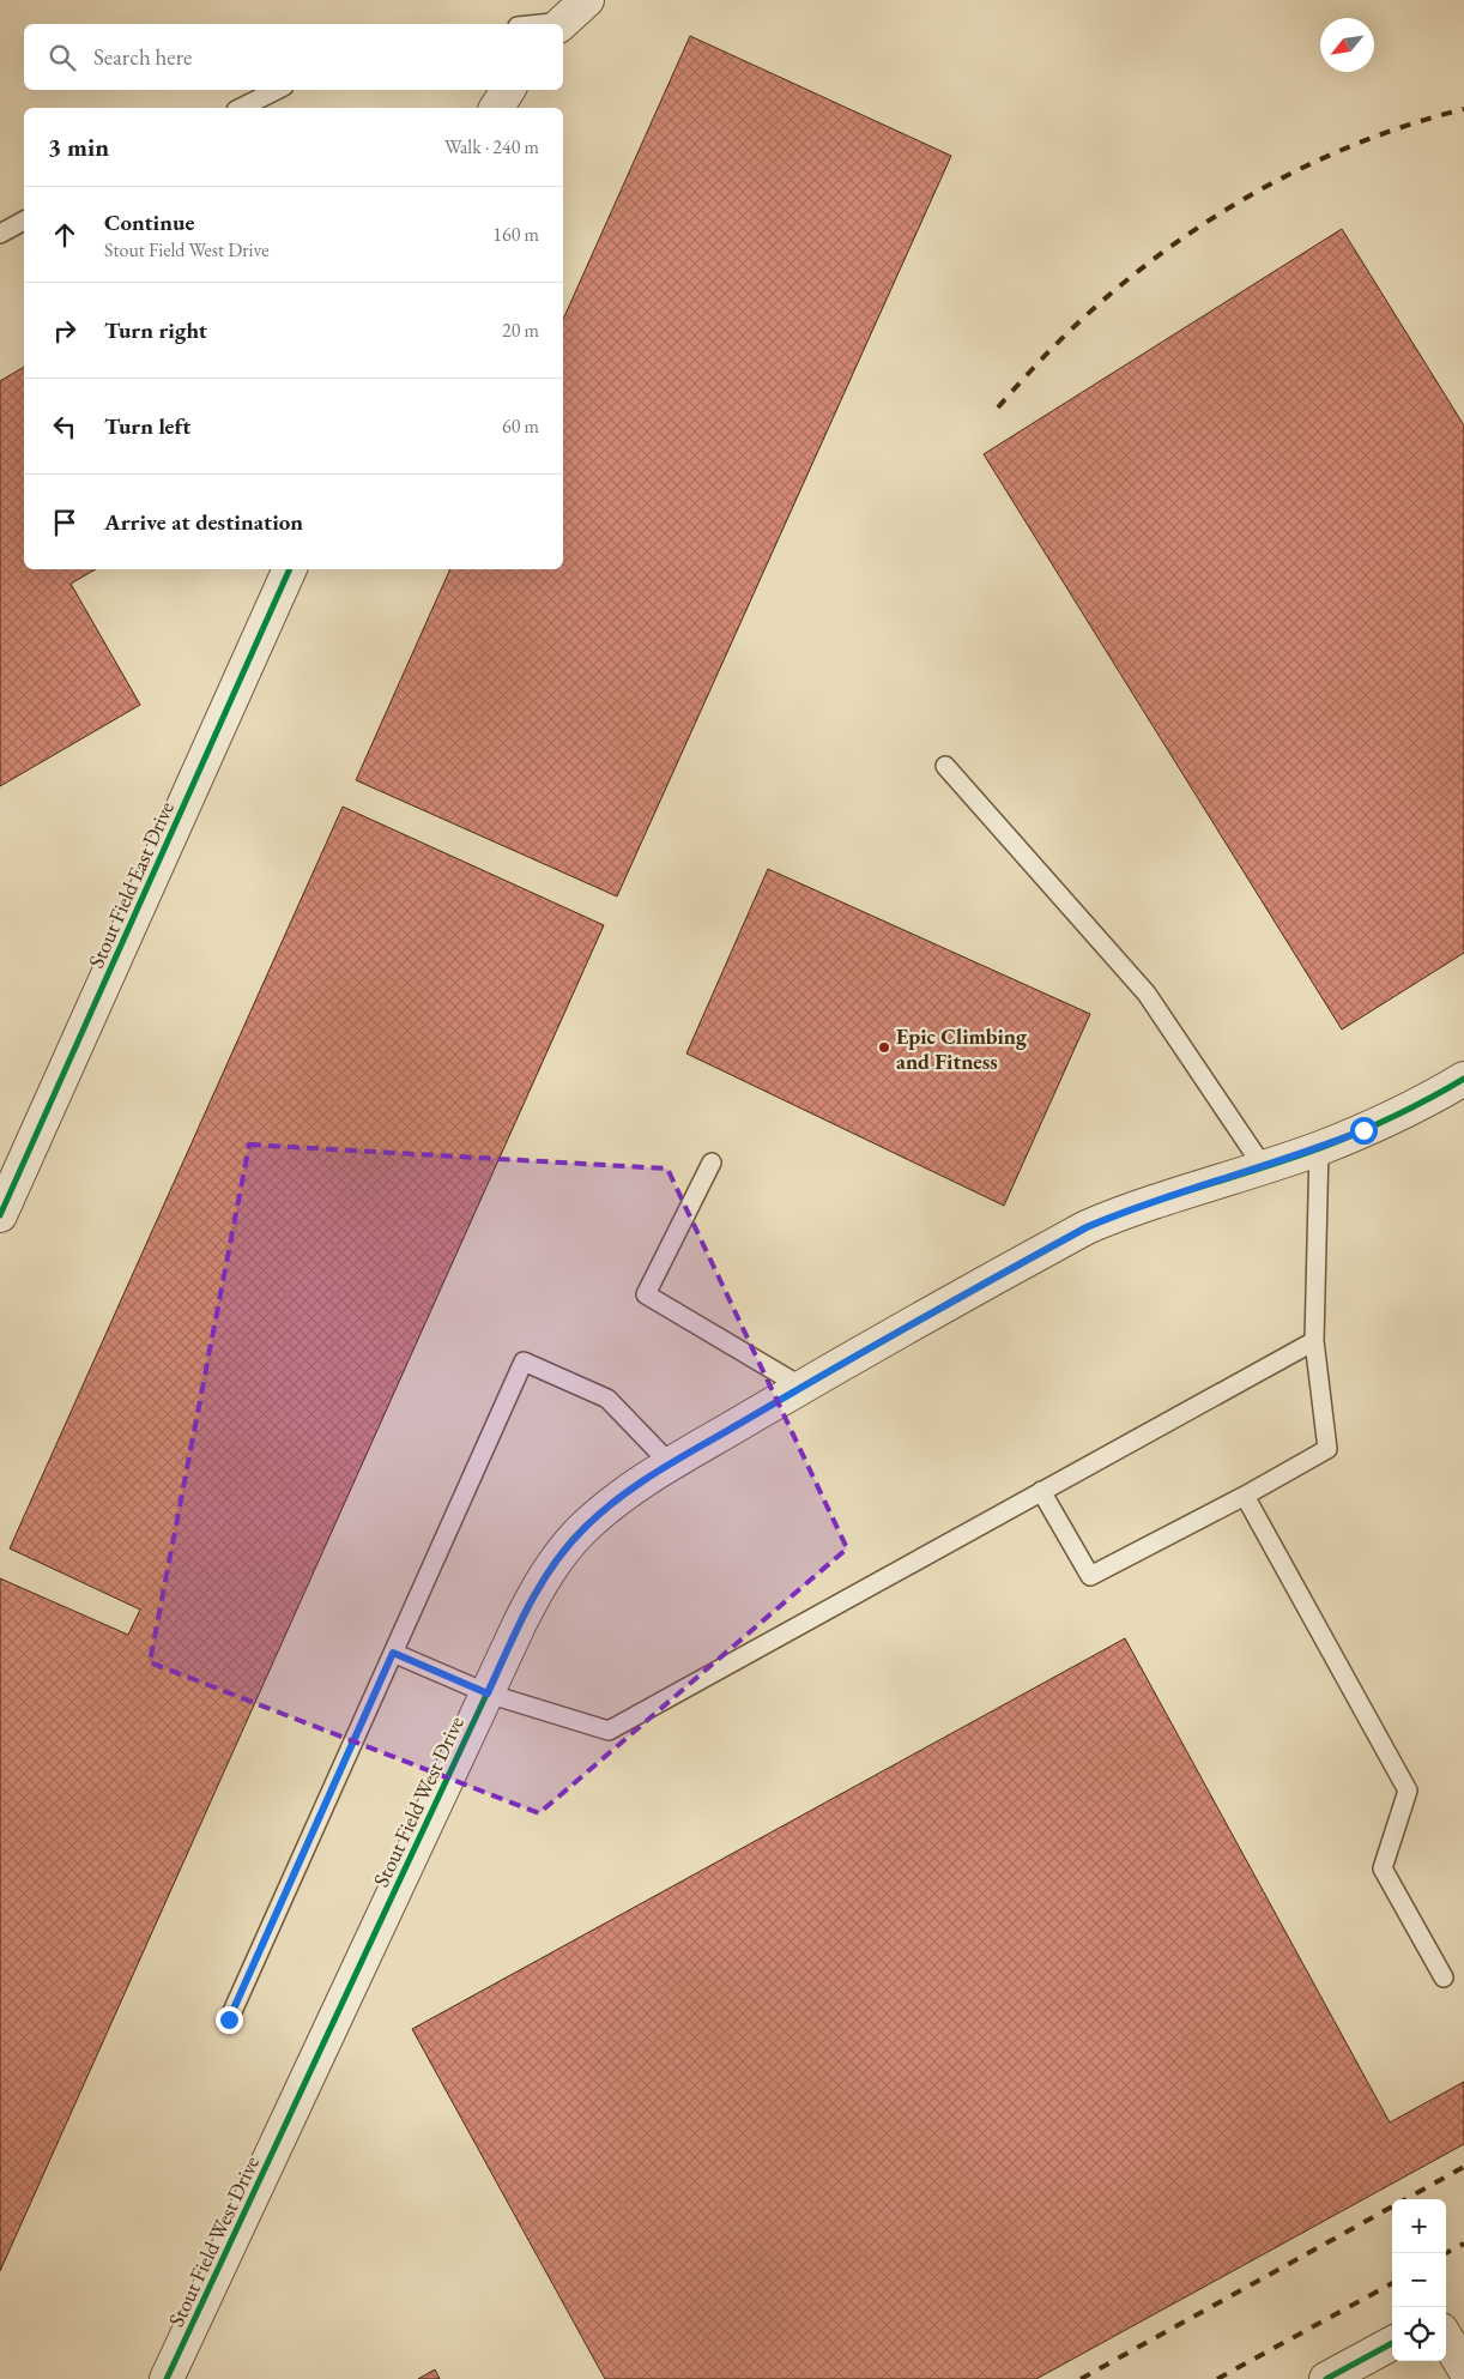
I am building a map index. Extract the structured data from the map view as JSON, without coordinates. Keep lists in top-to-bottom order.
{
  "streets": {
    "street": ["Stout Field East Drive", "Stout Field West Drive"]
  },
  "places": ["Epic Climbing and Fitness"],
  "north": "bottom left",
  "page": {
    "search": "Search here",
    "heading": ["3 min", "Walk · 240 m"],
    "list": [
      ["Continue", "Stout Field West Drive", "160 m"],
      ["Turn right", "20 m"],
      ["Turn left", "60 m"],
      "Arrive at destination"
    ],
    "map_buttons": ["+", "−"]
  }
}
